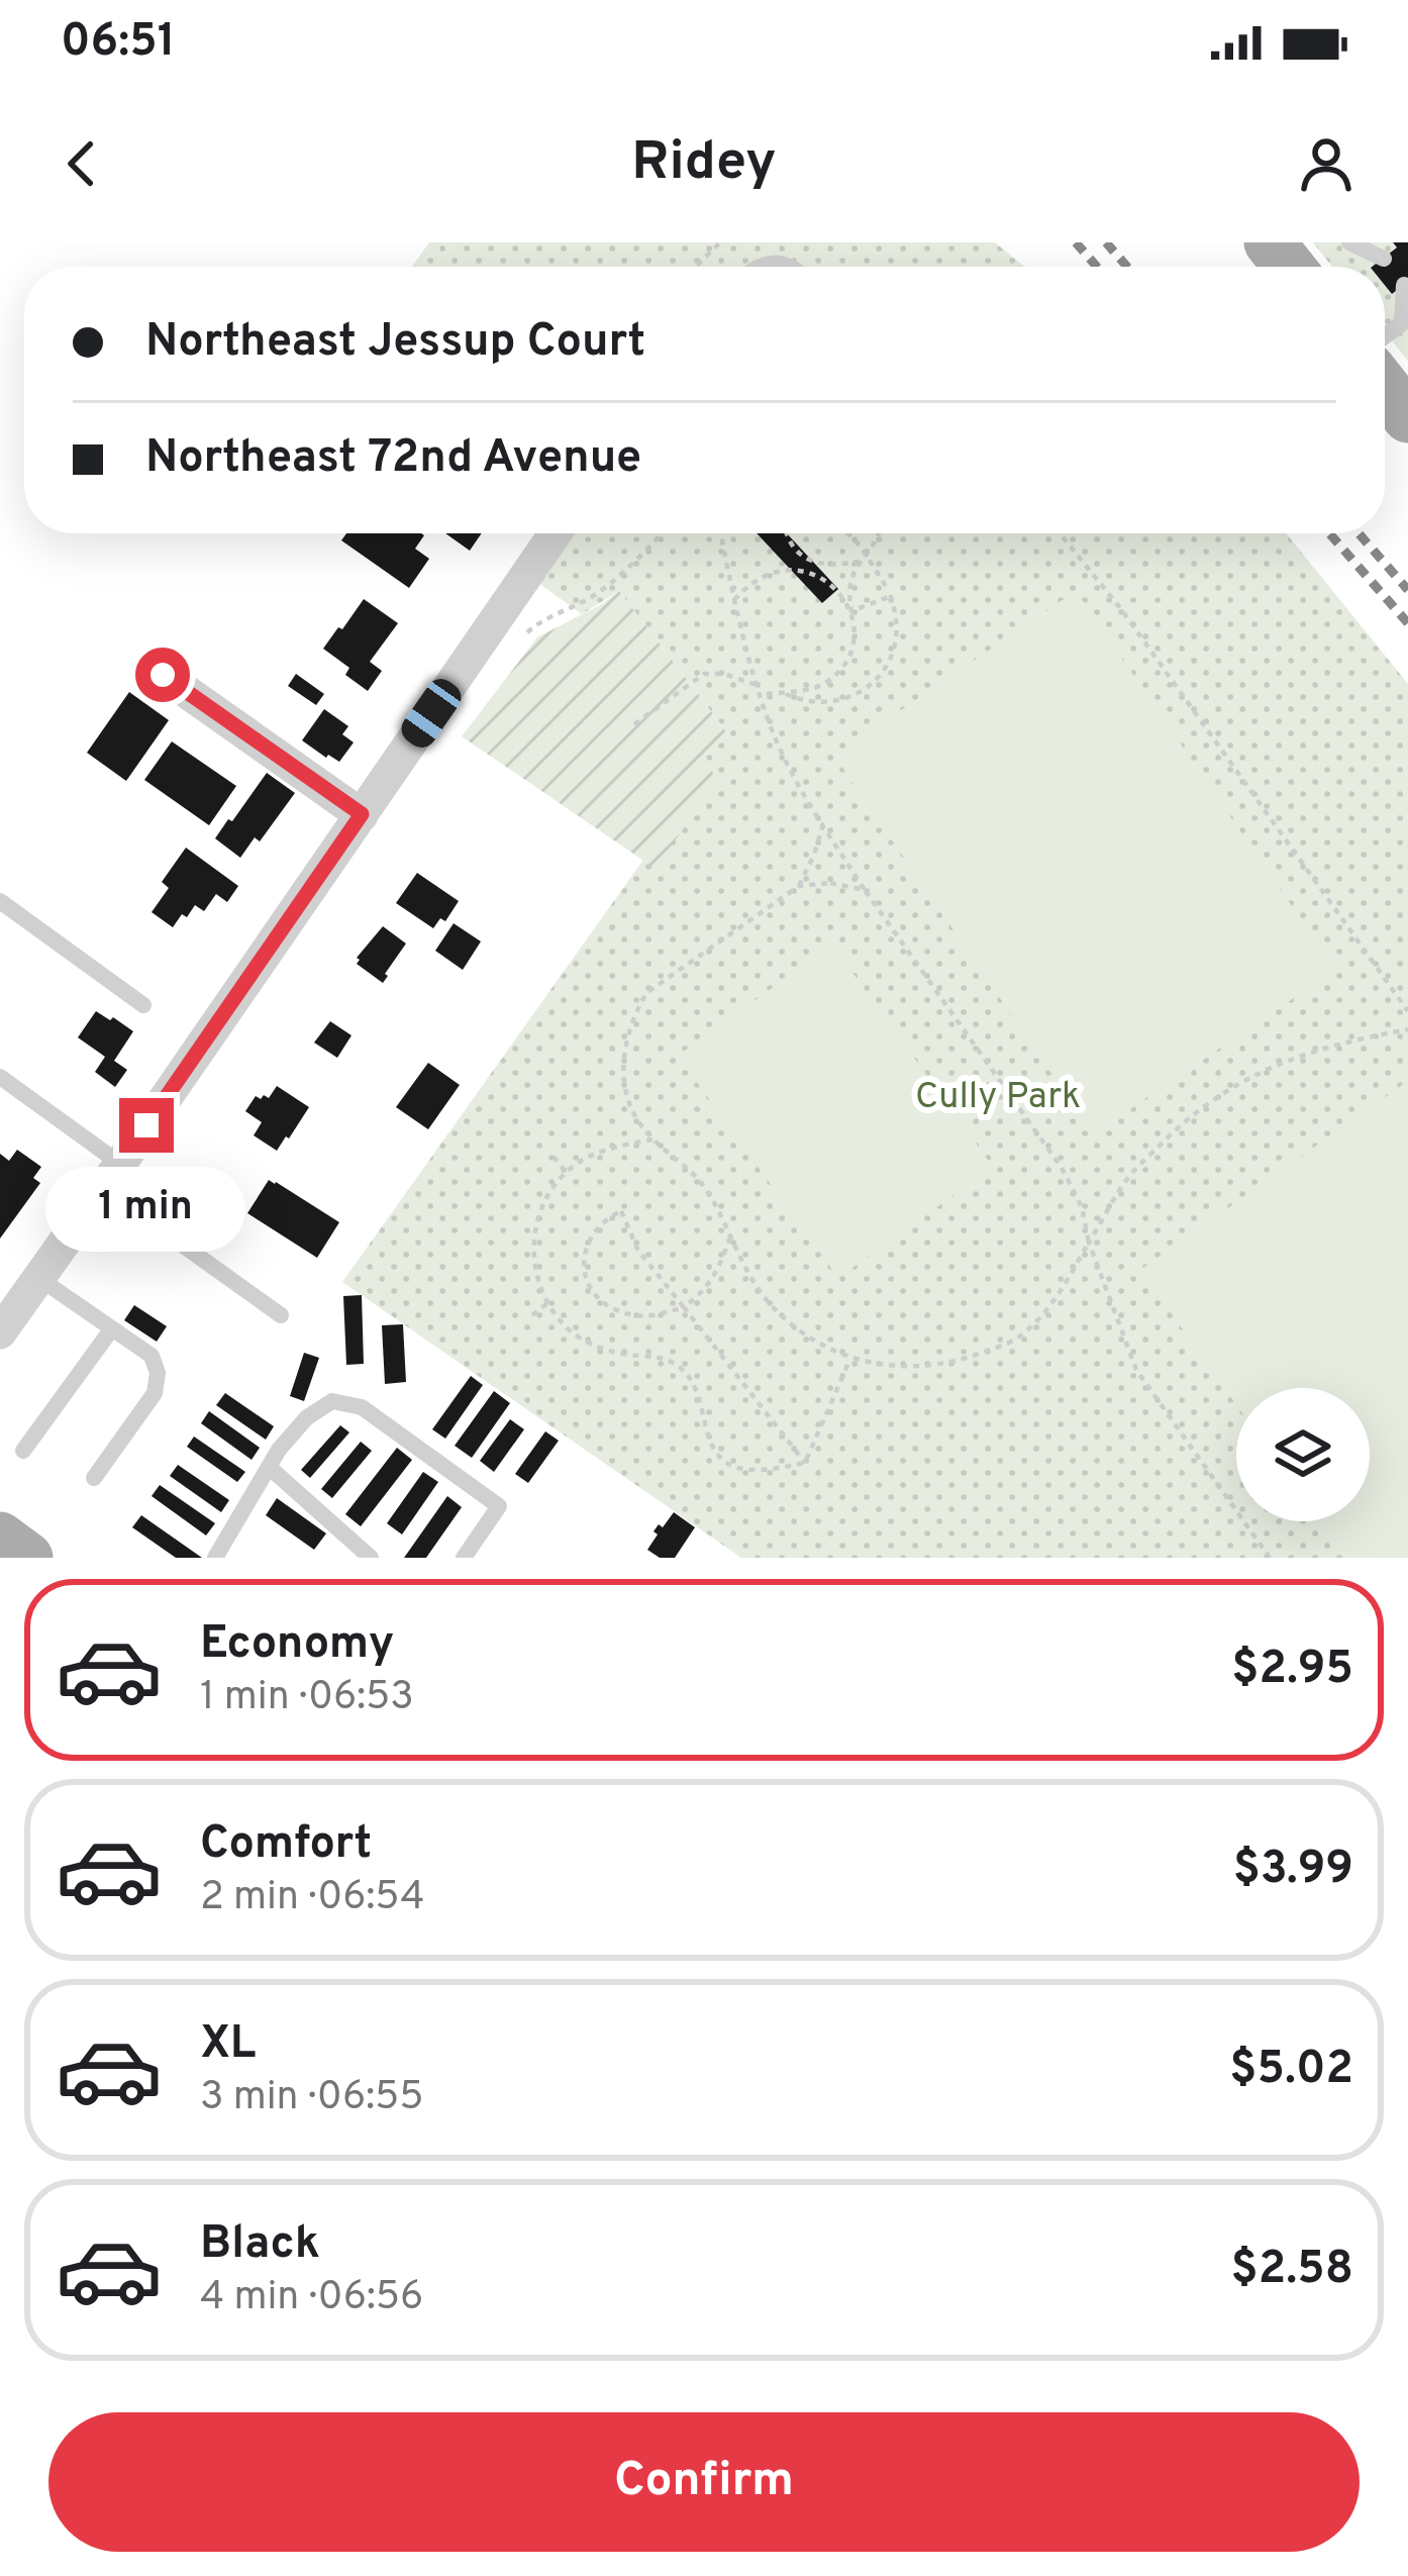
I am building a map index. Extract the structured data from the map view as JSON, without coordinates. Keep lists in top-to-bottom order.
{
  "parks": ["Cully Park"],
  "page": {
    "status": "06:51",
    "header": "Ridey",
    "banner": ["Northeast Jessup Court", "Northeast 72nd Avenue"],
    "bubble": "1 min",
    "list": [
      {
        "name": "Economy",
        "note": "1 min · 06:53",
        "value": "$2.95"
      },
      {
        "name": "Comfort",
        "note": "2 min · 06:54",
        "value": "$3.99"
      },
      {
        "name": "XL",
        "note": "3 min · 06:55",
        "value": "$5.02"
      },
      {
        "name": "Black",
        "note": "4 min · 06:56",
        "value": "$2.58"
      }
    ],
    "buttons": "Confirm"
  }
}
